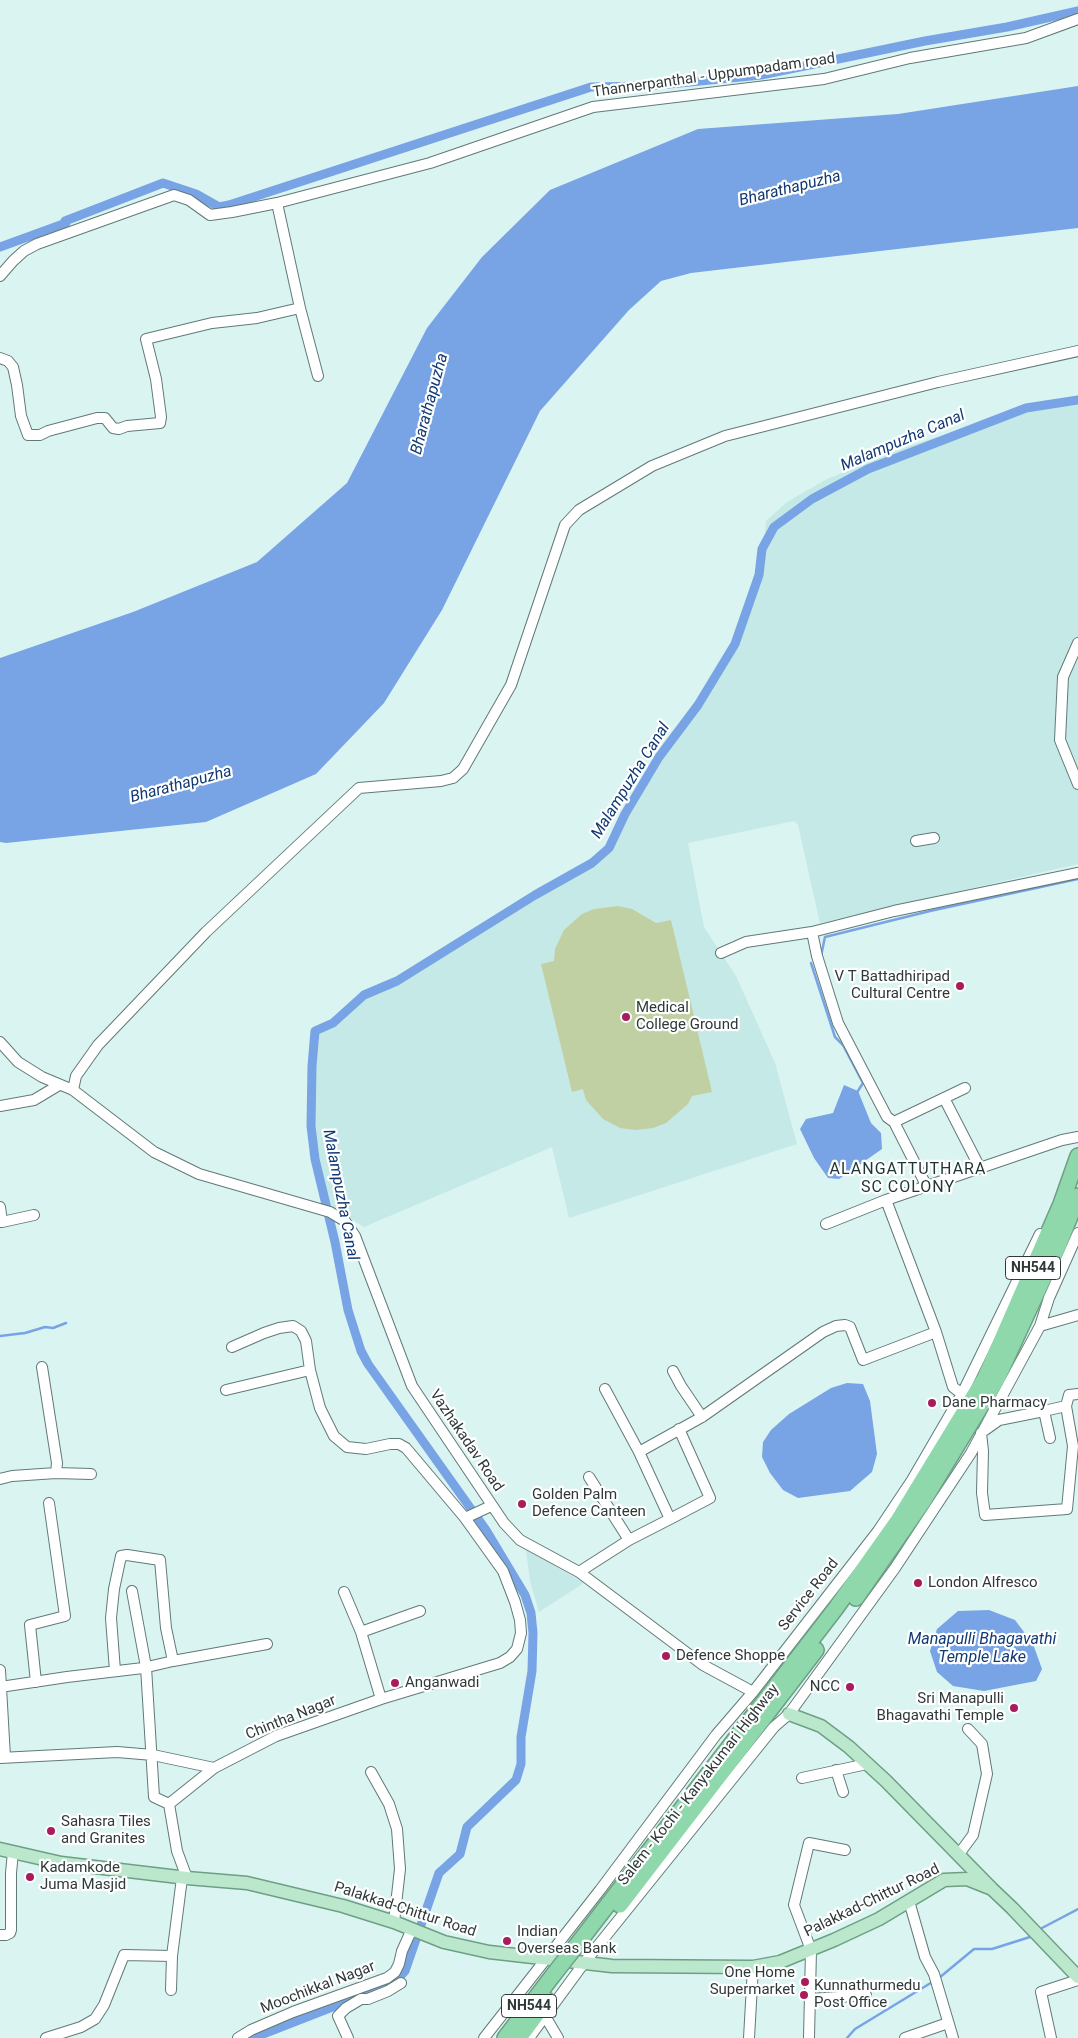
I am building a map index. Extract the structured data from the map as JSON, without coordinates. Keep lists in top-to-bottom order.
{
  "streets": {
    "highway": ["NH544", "Salem - Kochi - Kanyakumari Highway"],
    "main road": ["Palakkad-Chittur Road"],
    "street": [
      "Thannerpanthal - Uppumpadam road",
      "Vazhakadav Road",
      "Service Road",
      "Chintha Nagar",
      "Moochikkal Nagar"
    ]
  },
  "crossings": [
    ["Vazhakadav Road", "Service Road"],
    ["Service Road", "Salem - Kochi - Kanyakumari Highway"],
    ["Service Road", "Palakkad-Chittur Road"],
    ["Salem - Kochi - Kanyakumari Highway", "Palakkad-Chittur Road"],
    ["Palakkad-Chittur Road", "Moochikkal Nagar"]
  ],
  "districts": ["ALANGATTUTHARA SC COLONY"],
  "water": ["Bharathapuzha", "Malampuzha Canal", "Manapulli Bhagavathi Temple Lake"],
  "places": [
    "V T Battadhiripad Cultural Centre",
    "Medical College Ground",
    "Dane Pharmacy",
    "Golden Palm Defence Canteen",
    "London Alfresco",
    "Defence Shoppe",
    "Anganwadi",
    "NCC",
    "Sri Manapulli Bhagavathi Temple",
    "Sahasra Tiles and Granites",
    "Kadamkode Juma Masjid",
    "Indian Overseas Bank",
    "One Home Supermarket",
    "Kunnathurmedu Post Office"
  ]
}
